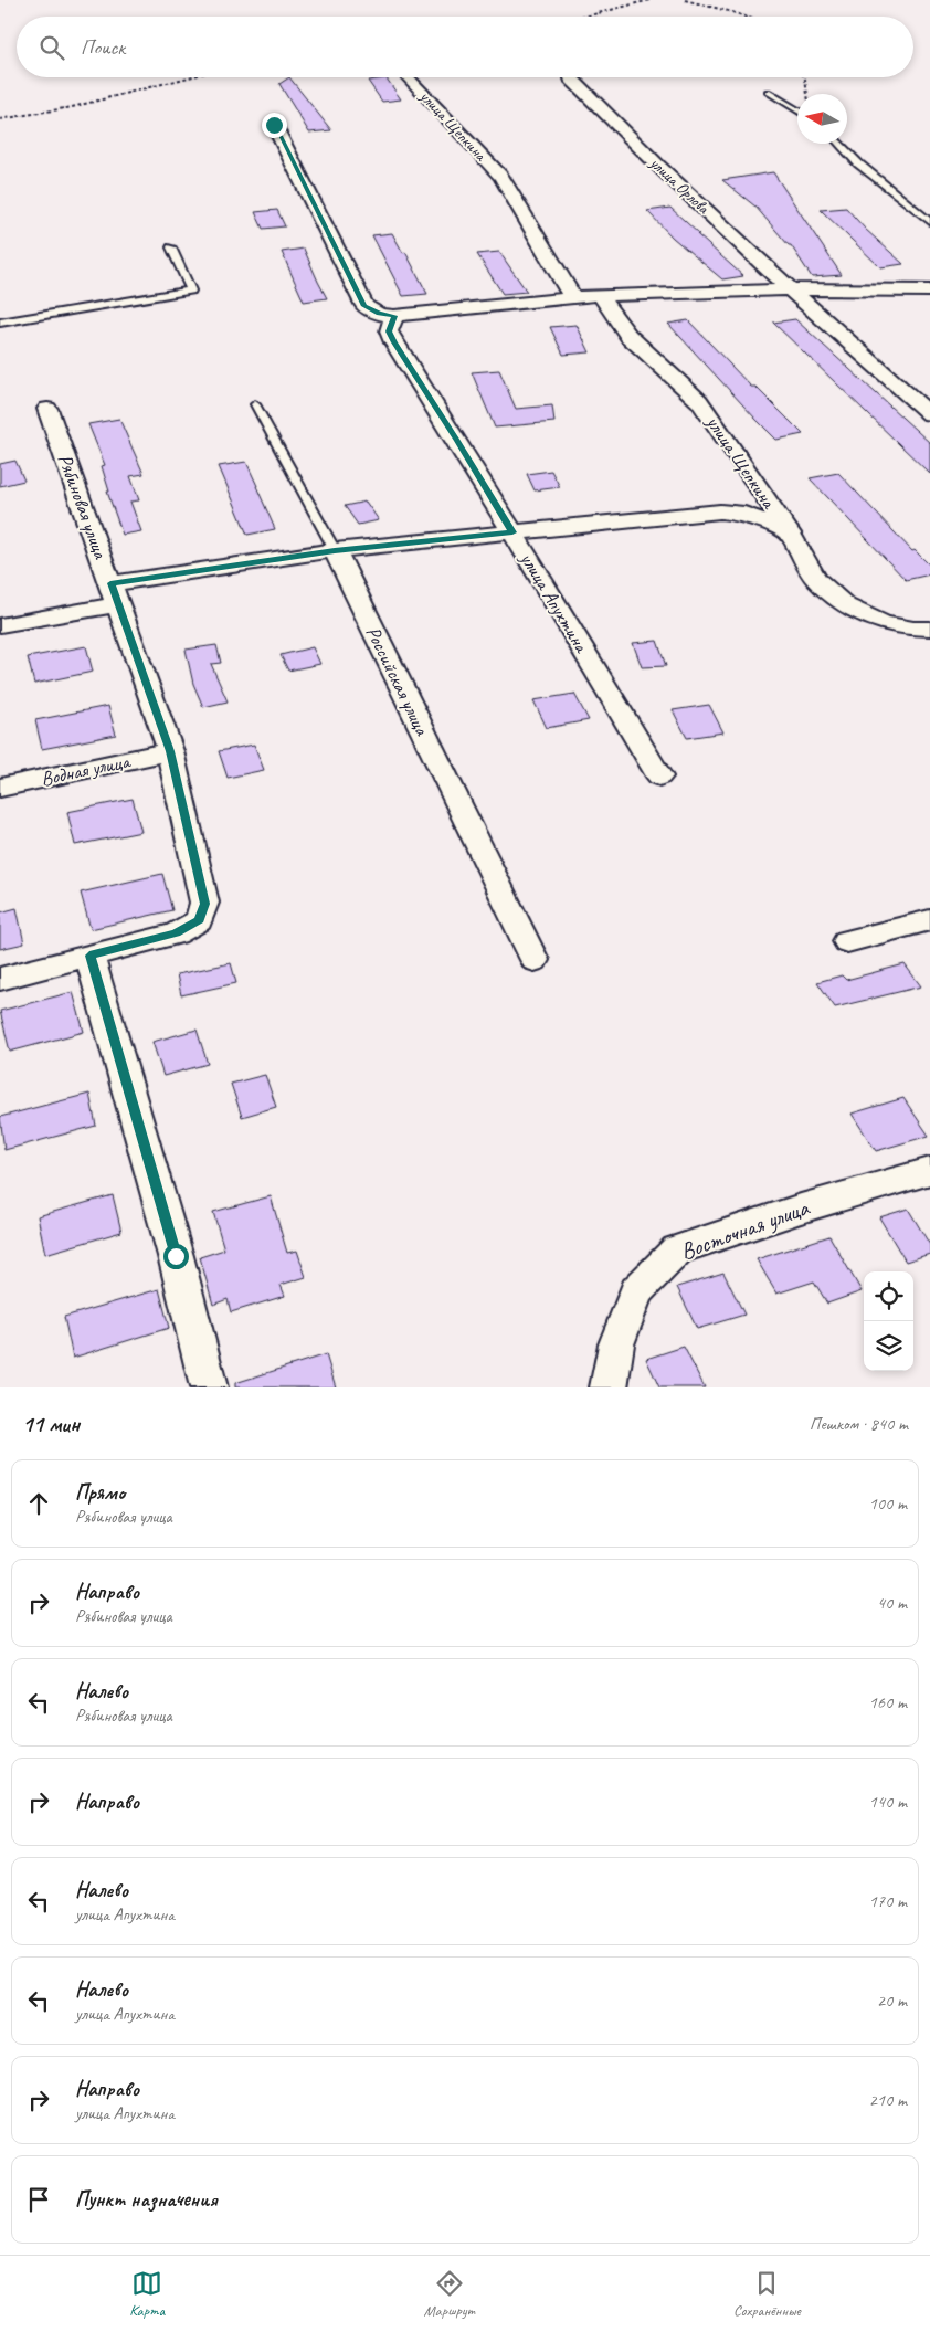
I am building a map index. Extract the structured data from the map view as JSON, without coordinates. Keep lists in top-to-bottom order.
{
  "streets": {
    "street": [
      "улица Щепкина",
      "улица Орлова",
      "Рябиновая улица",
      "улица Апухтина",
      "Российская улица",
      "Водная улица",
      "Восточная улица"
    ]
  },
  "crossings": [
    ["Рябиновая улица", "Водная улица"]
  ],
  "north": "left",
  "page": {
    "search": "Поиск",
    "heading": ["11 мин", "Пешком · 840 m"],
    "list": [
      ["Прямо", "Рябиновая улица", "100 m"],
      ["Направо", "Рябиновая улица", "40 m"],
      ["Налево", "Рябиновая улица", "160 m"],
      ["Направо", "140 m"],
      ["Налево", "улица Апухтина", "170 m"],
      ["Налево", "улица Апухтина", "20 m"],
      ["Направо", "улица Апухтина", "210 m"],
      "Пункт назначения"
    ],
    "nav": ["Карта", "Маршрут", "Сохранённые"]
  }
}
